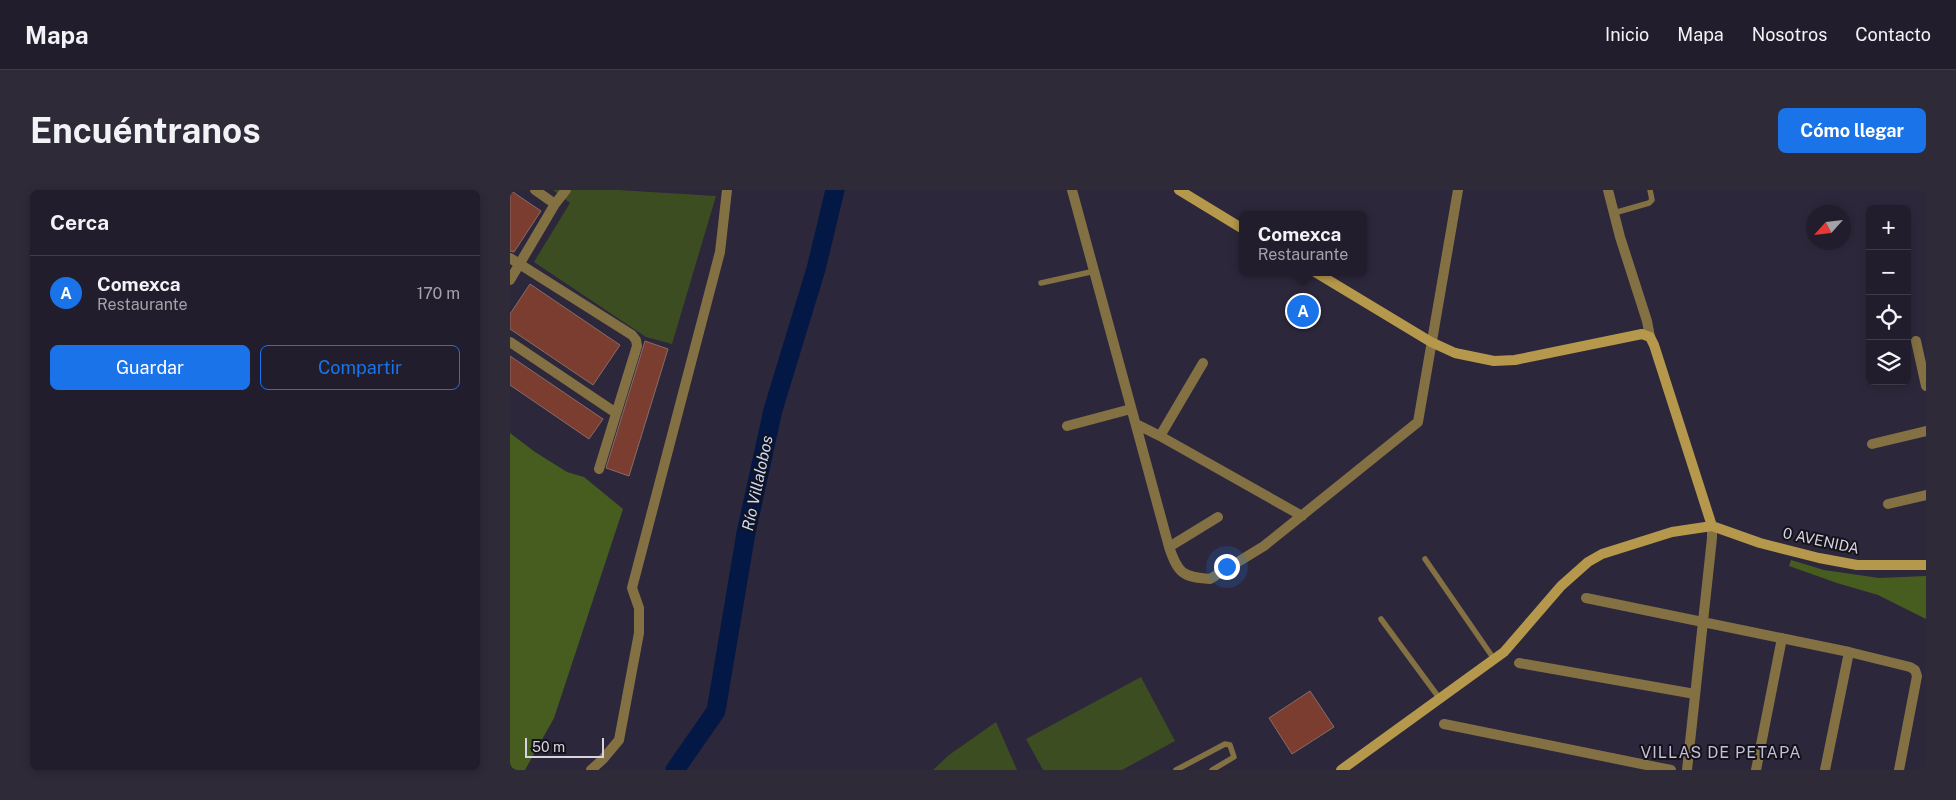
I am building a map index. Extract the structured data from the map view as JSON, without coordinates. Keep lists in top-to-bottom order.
{
  "streets": {
    "main road": ["0 AVENIDA"]
  },
  "districts": ["VILLAS DE PETAPA"],
  "water": ["Río Villalobos"],
  "scale_bar": "50 m",
  "north": "bottom left",
  "page": {
    "header": "Mapa",
    "nav": [
      "Inicio",
      "Mapa",
      "Nosotros",
      "Contacto"
    ],
    "buttons": [
      "Cómo llegar",
      ["Guardar", "Compartir"]
    ],
    "title": "Encuéntranos",
    "heading": "Cerca",
    "map_buttons": ["+", "−"],
    "popup": ["Comexca", "Restaurante"],
    "list": [
      {
        "mark": "A",
        "name": "Comexca",
        "note": "Restaurante",
        "value": "170 m"
      }
    ],
    "pins": "A",
    "scale": "50 m"
  }
}
